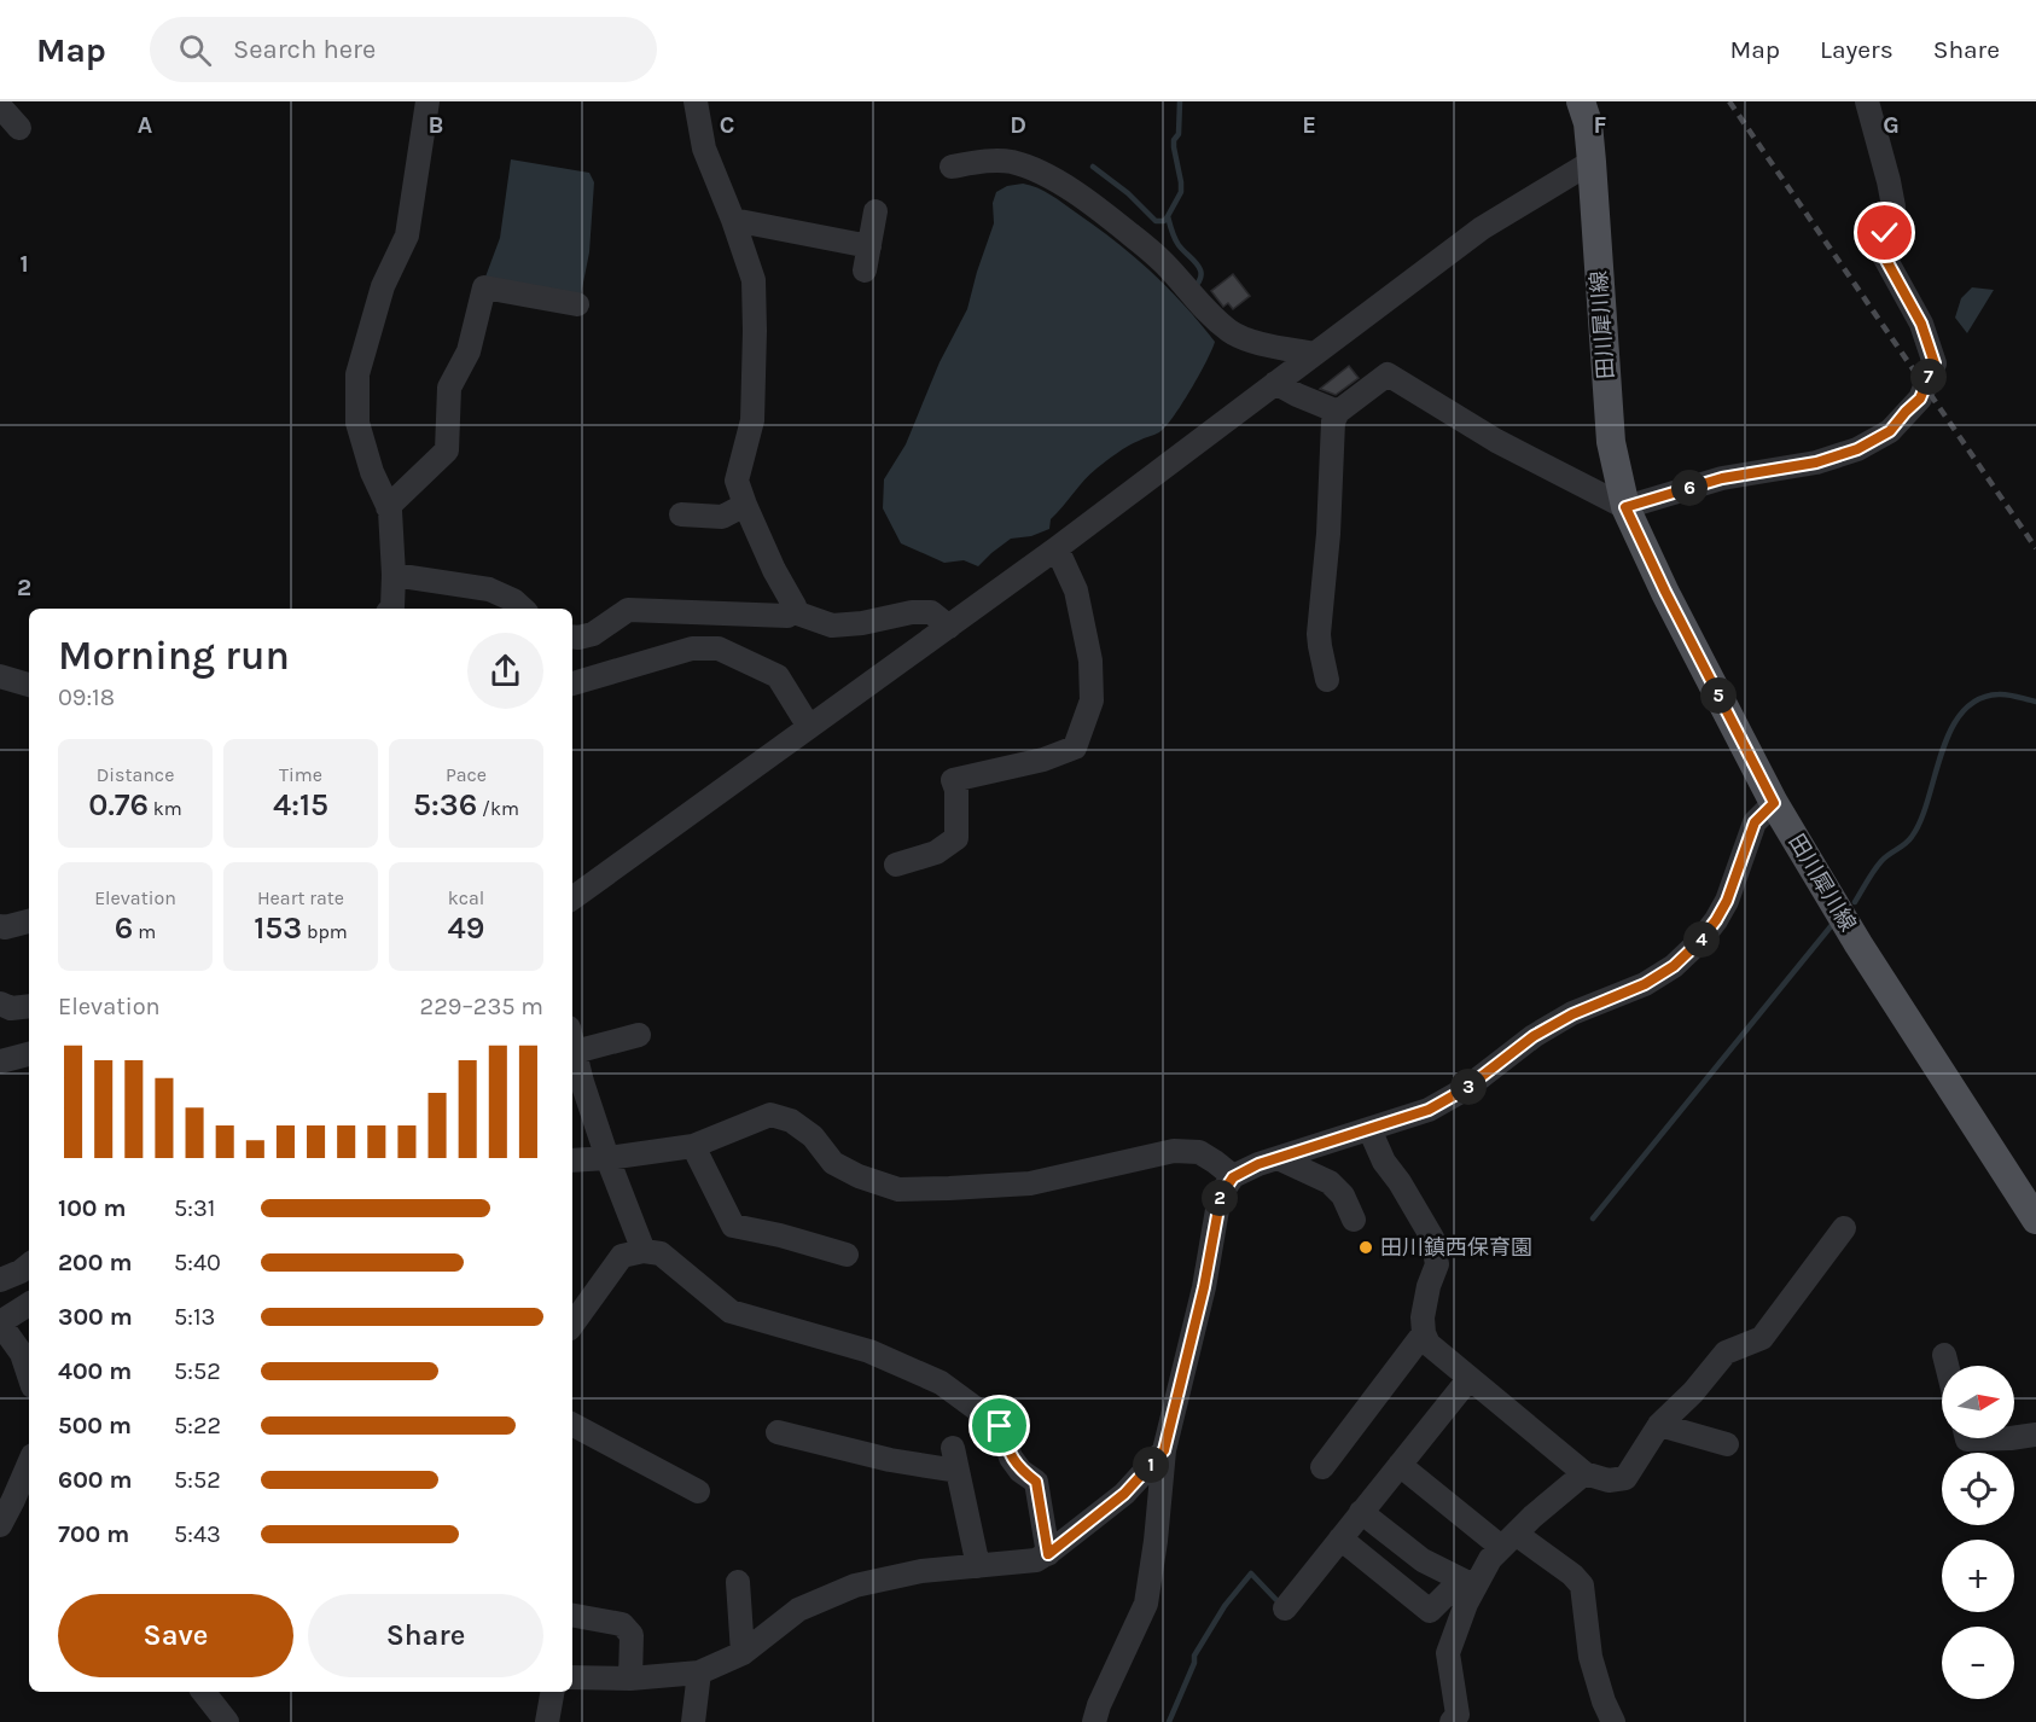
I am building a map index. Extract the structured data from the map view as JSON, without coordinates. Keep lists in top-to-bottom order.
{
  "streets": {
    "main road": ["田川犀川線"]
  },
  "places": ["田川鎮西保育園"],
  "north": "right",
  "page": {
    "header": "Map",
    "search": "Search here",
    "nav": ["Map", "Layers", "Share"],
    "pins": [
      "7",
      "6",
      "5",
      "4",
      "3",
      "2",
      "1"
    ],
    "heading": ["Morning run", "09:18"],
    "stats": [
      ["Distance", "0.76 km"],
      ["Time", "4:15"],
      ["Pace", "5:36 /km"],
      ["Elevation", "6 m"],
      ["Heart rate", "153 bpm"],
      ["kcal", "49"]
    ],
    "chart": ["Elevation", "229–235 m"],
    "list": [
      {
        "name": "100 m",
        "note": "5:31"
      },
      {
        "name": "200 m",
        "note": "5:40"
      },
      {
        "name": "300 m",
        "note": "5:13"
      },
      {
        "name": "400 m",
        "note": "5:52"
      },
      {
        "name": "500 m",
        "note": "5:22"
      },
      {
        "name": "600 m",
        "note": "5:52"
      },
      {
        "name": "700 m",
        "note": "5:43"
      }
    ],
    "map_buttons": ["+", "−"],
    "buttons": ["Save", "Share"]
  },
  "grid": {
    "columns": [
      "A",
      "B",
      "C",
      "D",
      "E",
      "F",
      "G"
    ],
    "rows": ["1", "2"]
  }
}
